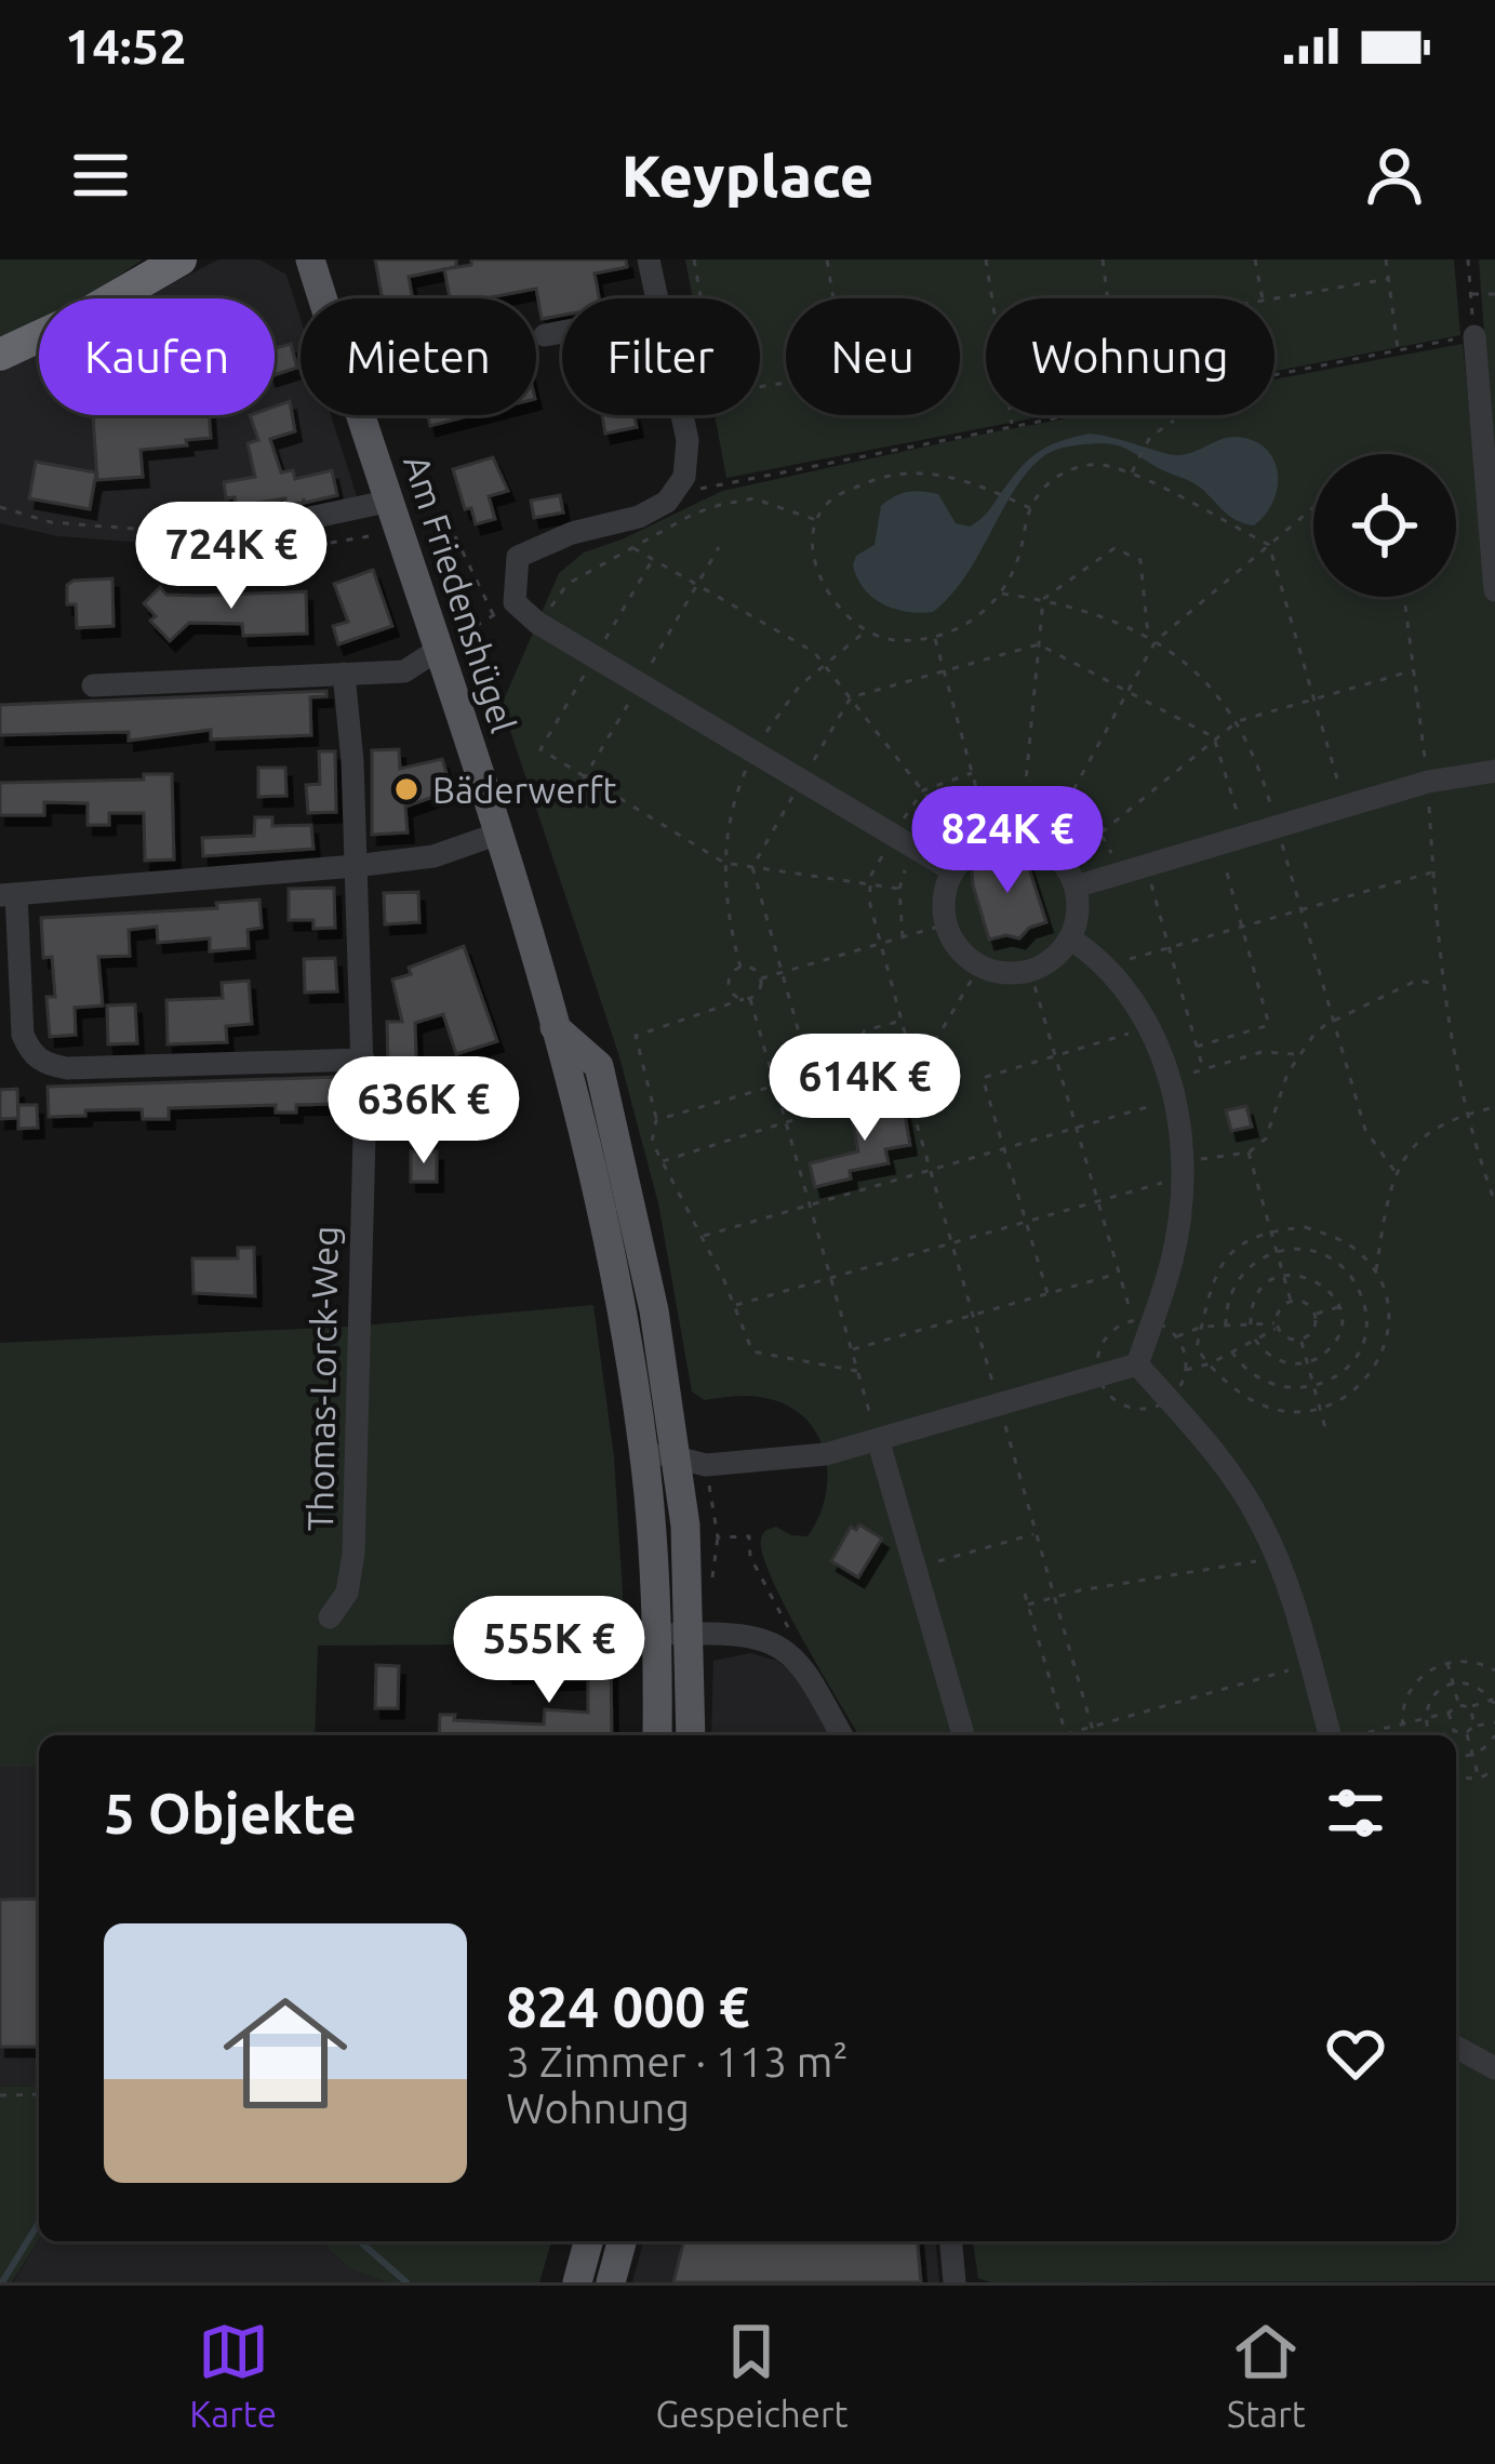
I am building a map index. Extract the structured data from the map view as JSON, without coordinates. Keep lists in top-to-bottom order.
{
  "streets": {
    "main road": ["Am Friedenshügel"],
    "street": ["Thomas-Lorck-Weg"]
  },
  "places": ["Bäderwerft"],
  "page": {
    "status": "14:52",
    "header": "Keyplace",
    "chip": [
      "Kaufen",
      "Mieten",
      "Filter",
      "Neu",
      "Wohnung"
    ],
    "price": [
      "724K €",
      "824K €",
      "614K €",
      "636K €",
      "555K €"
    ],
    "heading": "5 Objekte",
    "list": [
      {
        "name": "824 000 €",
        "note": "3 Zimmer · 113 m² · Wohnung"
      }
    ],
    "tabs": ["Karte", "Gespeichert", "Start"]
  }
}
